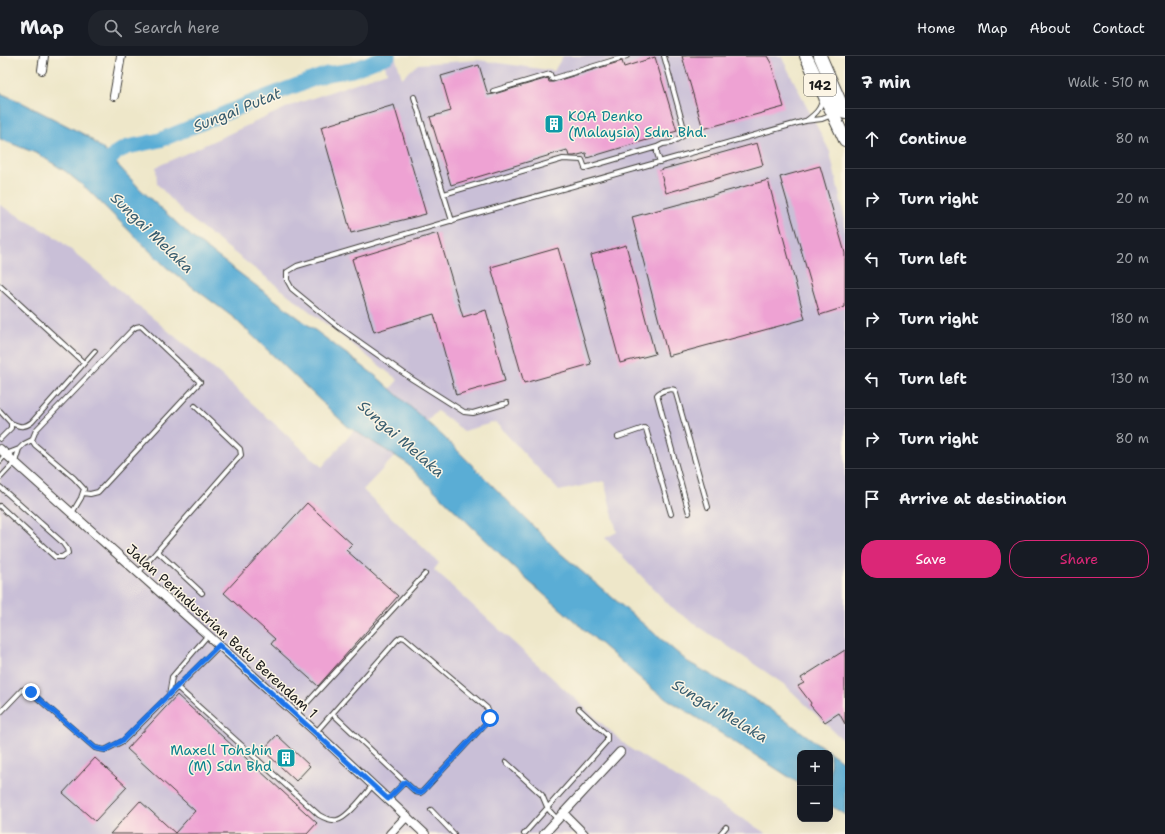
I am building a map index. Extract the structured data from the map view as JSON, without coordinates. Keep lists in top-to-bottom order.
{
  "streets": {
    "main road": ["142"],
    "street": ["Jalan Perindustrian Batu Berendam 1"]
  },
  "water": ["Sungai Putat", "Sungai Melaka"],
  "places": {
    "building": ["KOA Denko (Malaysia) Sdn. Bhd.", "Maxell Tohshin (M) Sdn Bhd"]
  },
  "page": {
    "header": "Map",
    "search": "Search here",
    "nav": [
      "Home",
      "Map",
      "About",
      "Contact"
    ],
    "heading": ["7 min", "Walk · 510 m"],
    "list": [
      ["Continue", "80 m"],
      ["Turn right", "20 m"],
      ["Turn left", "20 m"],
      ["Turn right", "180 m"],
      ["Turn left", "130 m"],
      ["Turn right", "80 m"],
      "Arrive at destination"
    ],
    "buttons": ["Save", "Share"],
    "map_buttons": ["+", "−"]
  }
}
